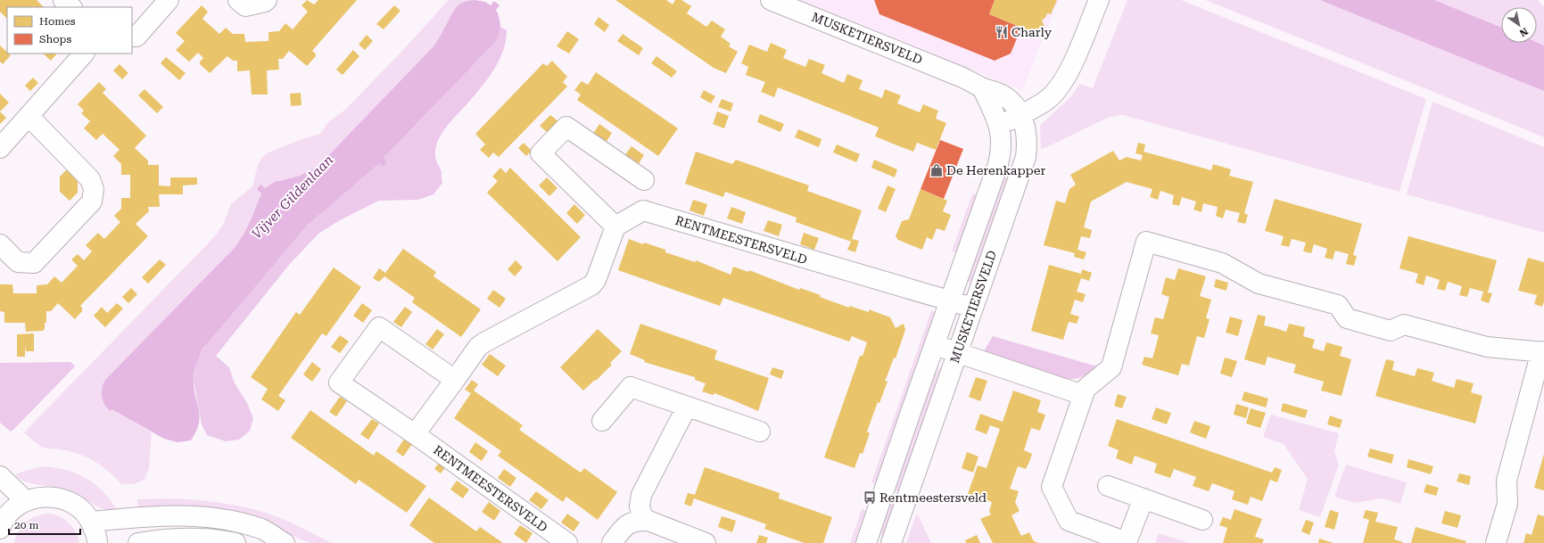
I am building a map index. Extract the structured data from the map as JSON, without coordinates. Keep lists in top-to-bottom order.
{
  "streets": {
    "street": ["MUSKETIERSVELD", "RENTMEESTERSVELD"]
  },
  "crossings": [
    ["MUSKETIERSVELD", "RENTMEESTERSVELD"]
  ],
  "water": ["Vijver Gildenlaan"],
  "places": {
    "restaurant": ["Charly"],
    "shop": ["De Herenkapper"],
    "bus stop": ["Rentmeestersveld"]
  },
  "legend": ["Homes", "Shops"],
  "scale_bar": "20 m",
  "north": "bottom right"
}
